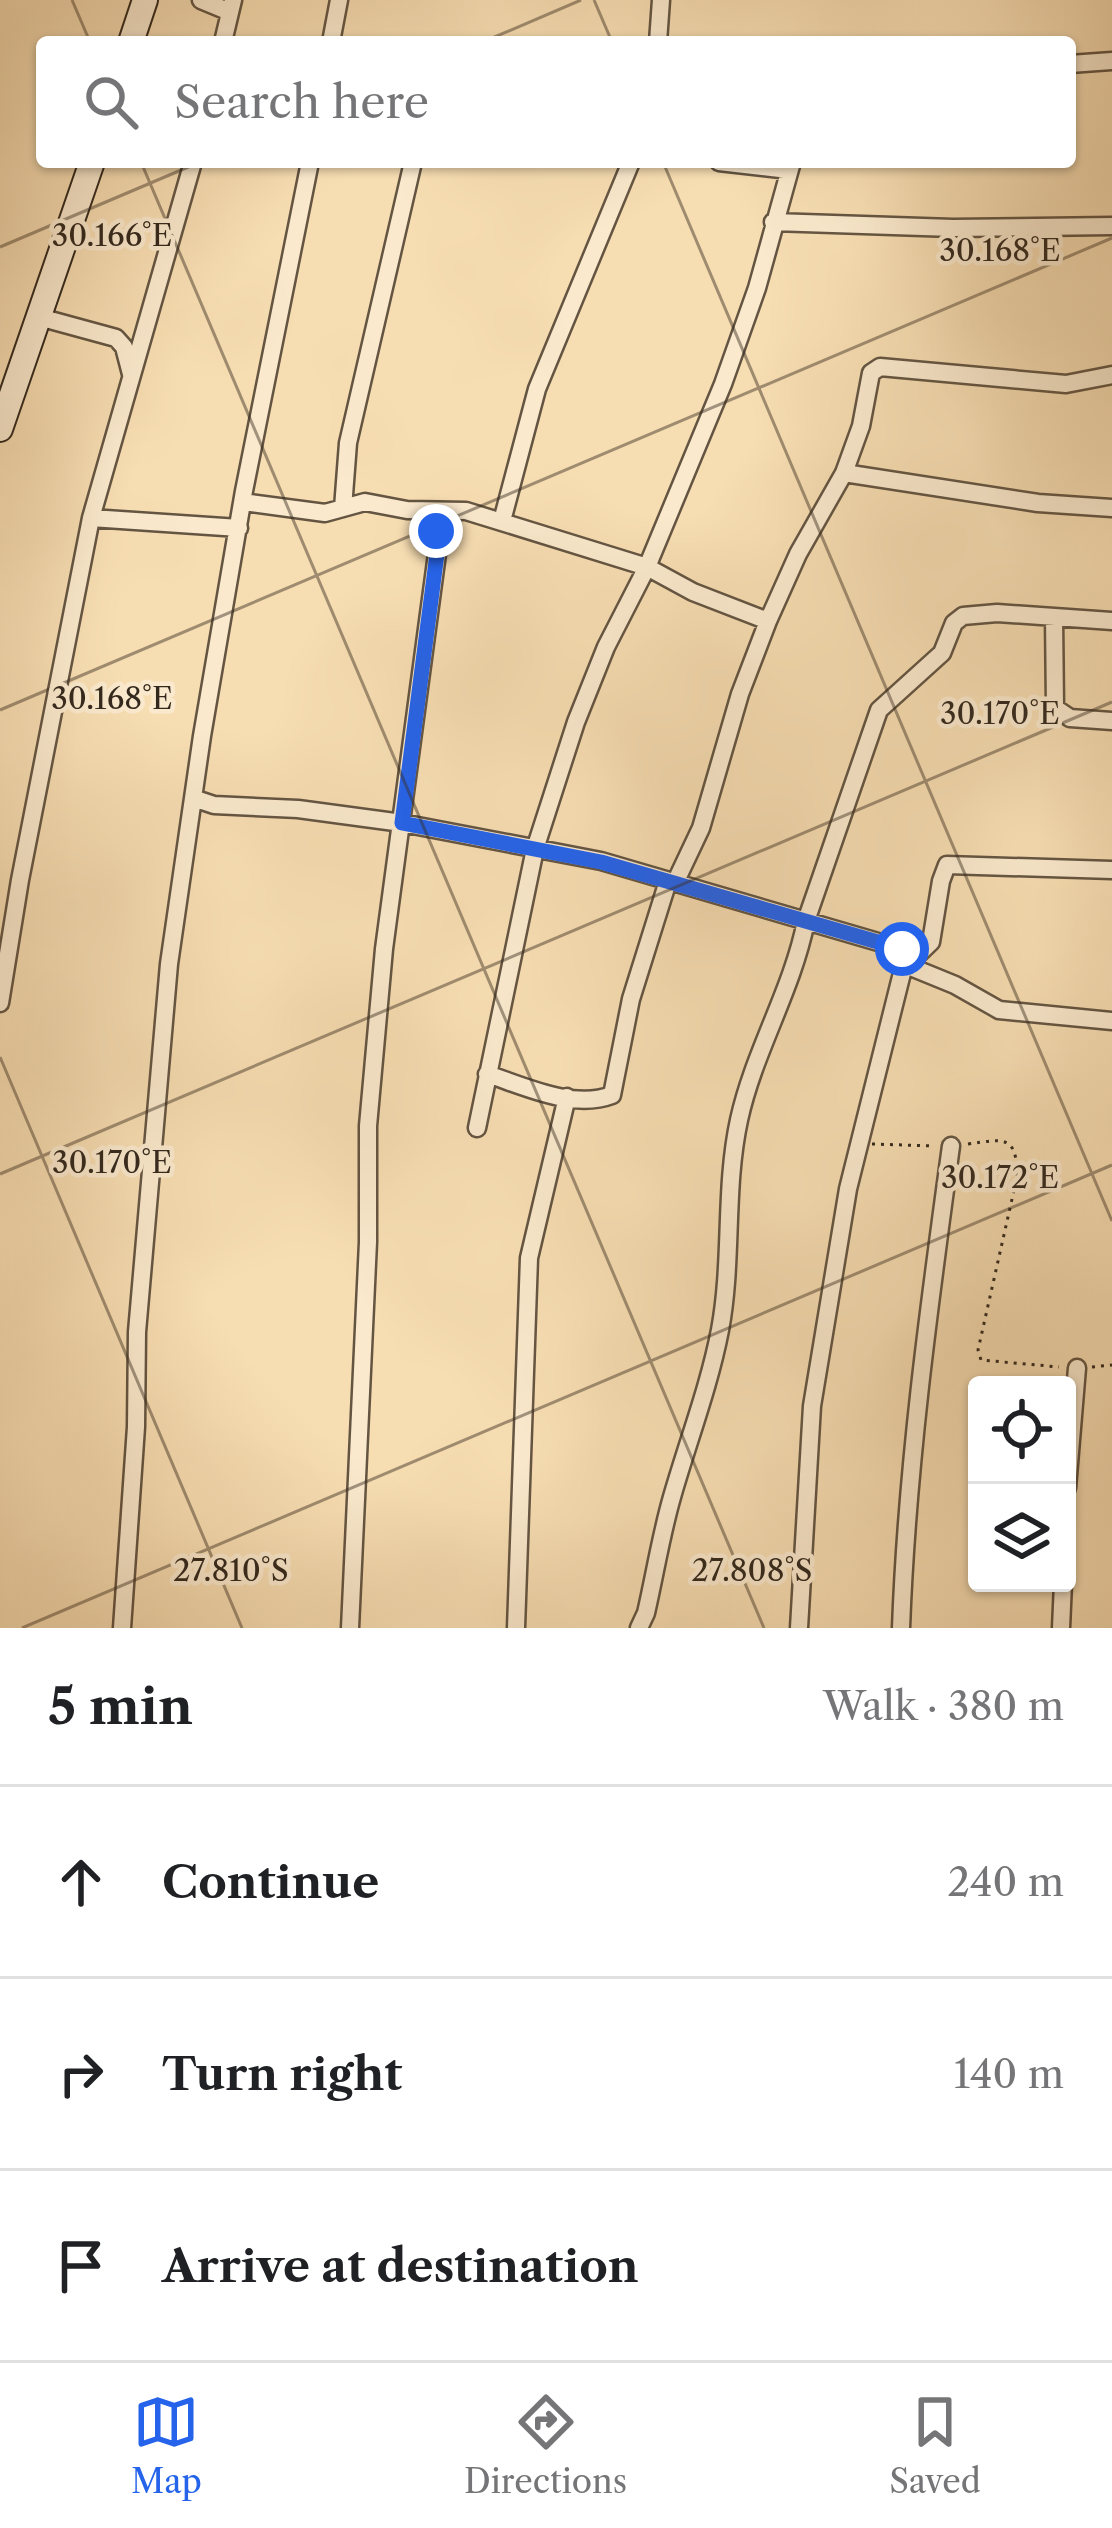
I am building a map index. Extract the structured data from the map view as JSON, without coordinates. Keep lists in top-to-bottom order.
{
  "page": {
    "search": "Search here",
    "heading": ["5 min", "Walk · 380 m"],
    "list": [
      ["Continue", "240 m"],
      ["Turn right", "140 m"],
      "Arrive at destination"
    ],
    "nav": ["Map", "Directions", "Saved"]
  },
  "coordinates": [
    "30.166°E",
    "30.168°E",
    "30.170°E",
    "30.172°E",
    "27.810°S",
    "27.808°S"
  ]
}
